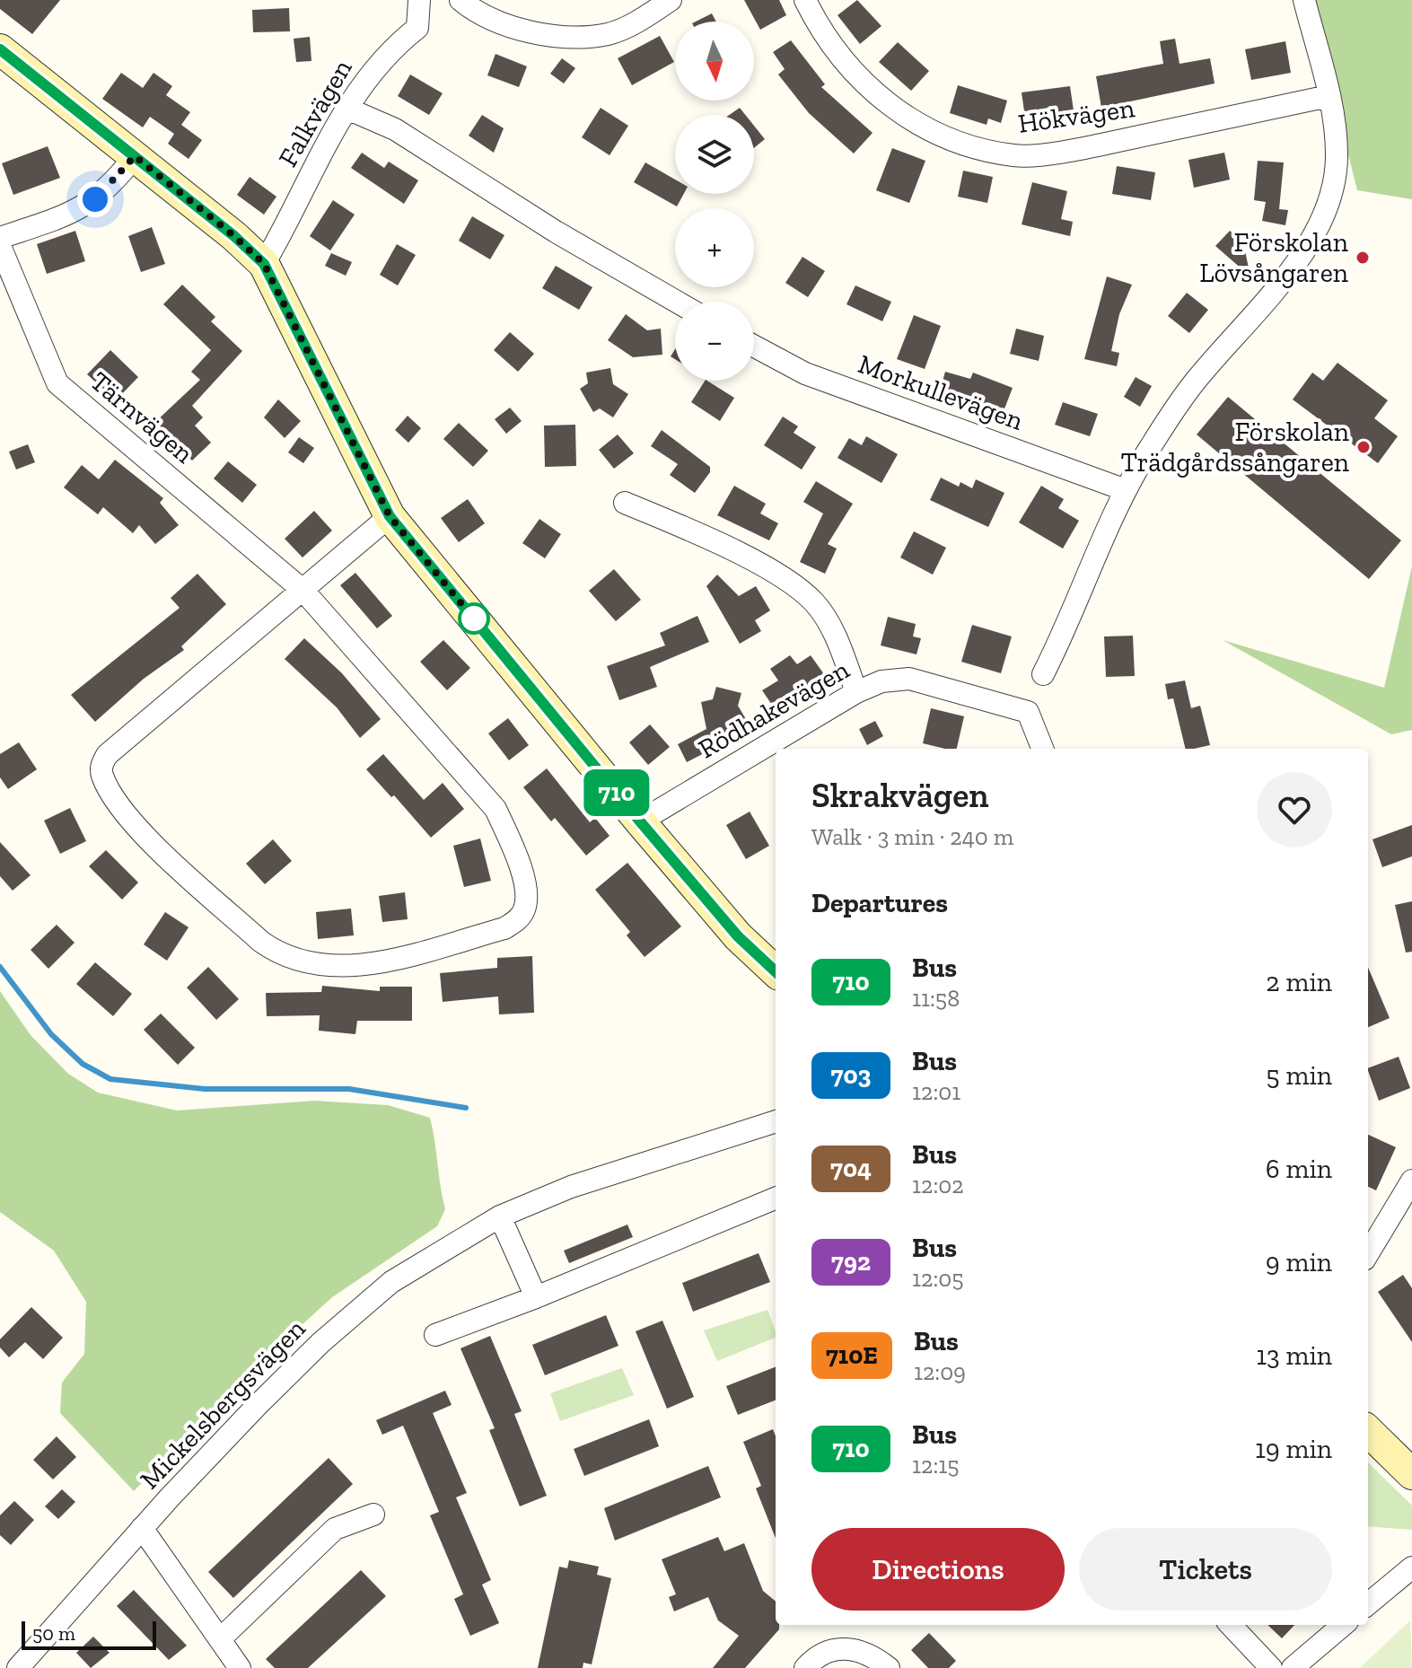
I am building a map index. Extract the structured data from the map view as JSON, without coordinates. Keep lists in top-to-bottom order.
{
  "streets": {
    "street": [
      "Falkvägen",
      "Hökvägen",
      "Morkullevägen",
      "Tärnvägen",
      "Rödhakevägen",
      "Mickelsbergsvägen"
    ]
  },
  "places": ["Förskolan Lövsångaren", "Förskolan Trädgårdssångaren"],
  "lines": ["bus line 710"],
  "scale_bar": "50 m",
  "north": "bottom",
  "page": {
    "on_map": "710",
    "map_buttons": ["+", "−"],
    "heading": [
      ["Skrakvägen", "Walk · 3 min · 240 m"],
      "Departures"
    ],
    "list": [
      {
        "mark": "710",
        "name": "Bus",
        "note": "11:58",
        "value": "2 min"
      },
      {
        "mark": "703",
        "name": "Bus",
        "note": "12:01",
        "value": "5 min"
      },
      {
        "mark": "704",
        "name": "Bus",
        "note": "12:02",
        "value": "6 min"
      },
      {
        "mark": "792",
        "name": "Bus",
        "note": "12:05",
        "value": "9 min"
      },
      {
        "mark": "710E",
        "name": "Bus",
        "note": "12:09",
        "value": "13 min"
      },
      {
        "mark": "710",
        "name": "Bus",
        "note": "12:15",
        "value": "19 min"
      }
    ],
    "buttons": ["Directions", "Tickets"],
    "scale": "50 m"
  }
}
